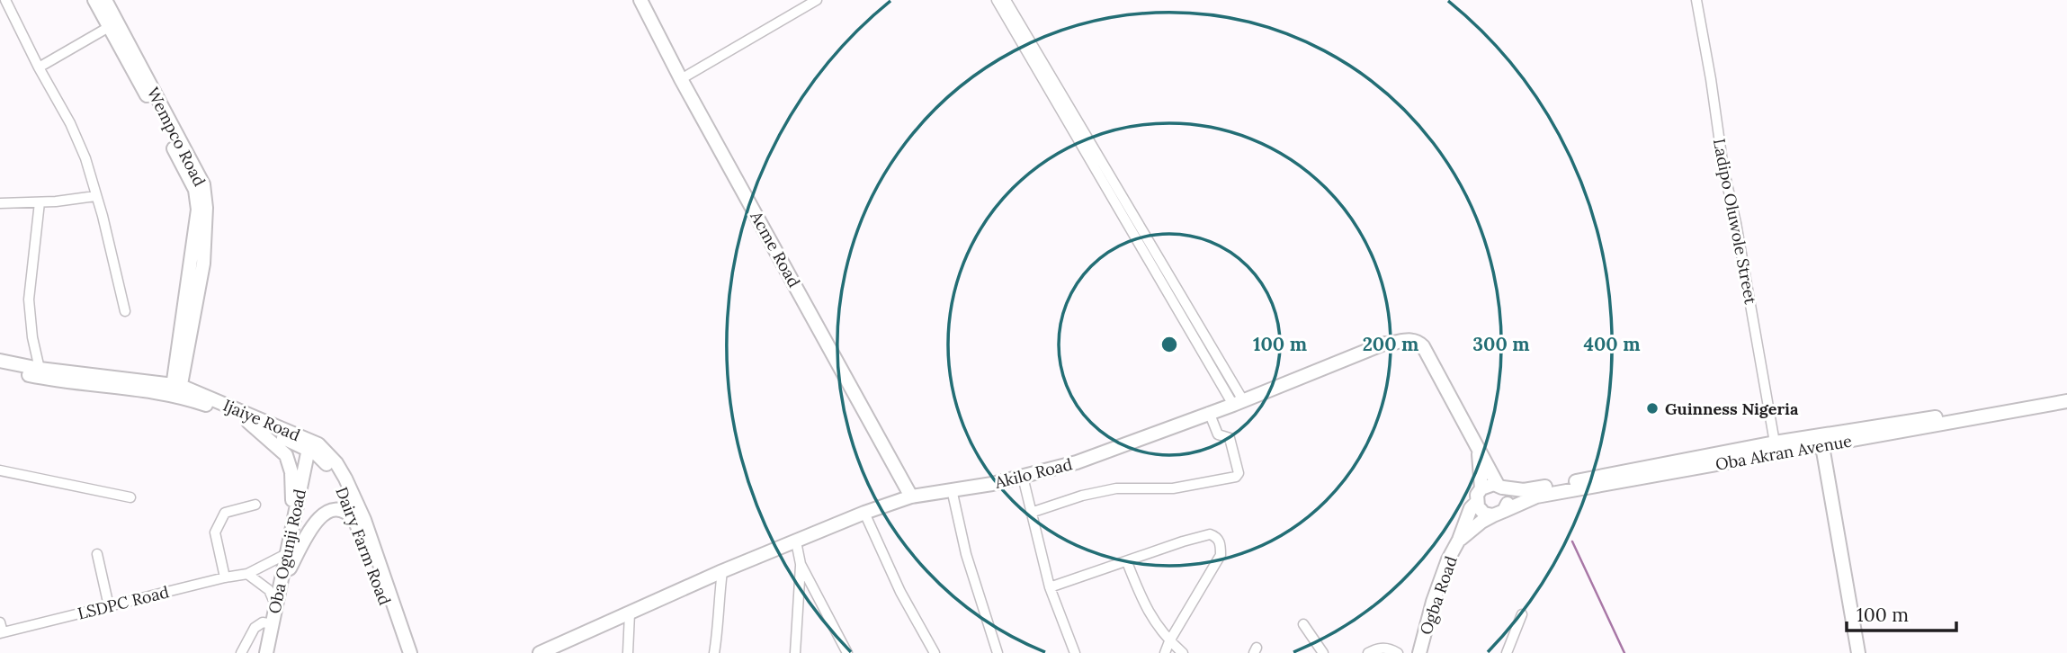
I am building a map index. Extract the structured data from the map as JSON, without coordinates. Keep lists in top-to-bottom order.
{
  "streets": {
    "main road": [
      "Wempco Road",
      "Acme Road",
      "Ijaiye Road",
      "Oba Akran Avenue",
      "Akilo Road",
      "Dairy Farm Road",
      "Oba Ogunji Road",
      "Ogba Road"
    ],
    "street": ["Ladipo Oluwole Street", "LSDPC Road"]
  },
  "crossings": [
    ["Wempco Road", "Ijaiye Road"],
    ["Ladipo Oluwole Street", "Oba Akran Avenue"],
    ["Acme Road", "Akilo Road"],
    ["Ijaiye Road", "Dairy Farm Road"],
    ["Ijaiye Road", "Oba Ogunji Road"],
    ["Oba Akran Avenue", "Akilo Road"],
    ["Oba Akran Avenue", "Ogba Road"],
    ["Akilo Road", "Ogba Road"],
    ["Dairy Farm Road", "Oba Ogunji Road"],
    ["Oba Ogunji Road", "LSDPC Road"]
  ],
  "places": ["Guinness Nigeria"],
  "scale_bar": "100 m",
  "rings": [
    "100 m",
    "200 m",
    "300 m",
    "400 m"
  ]
}
